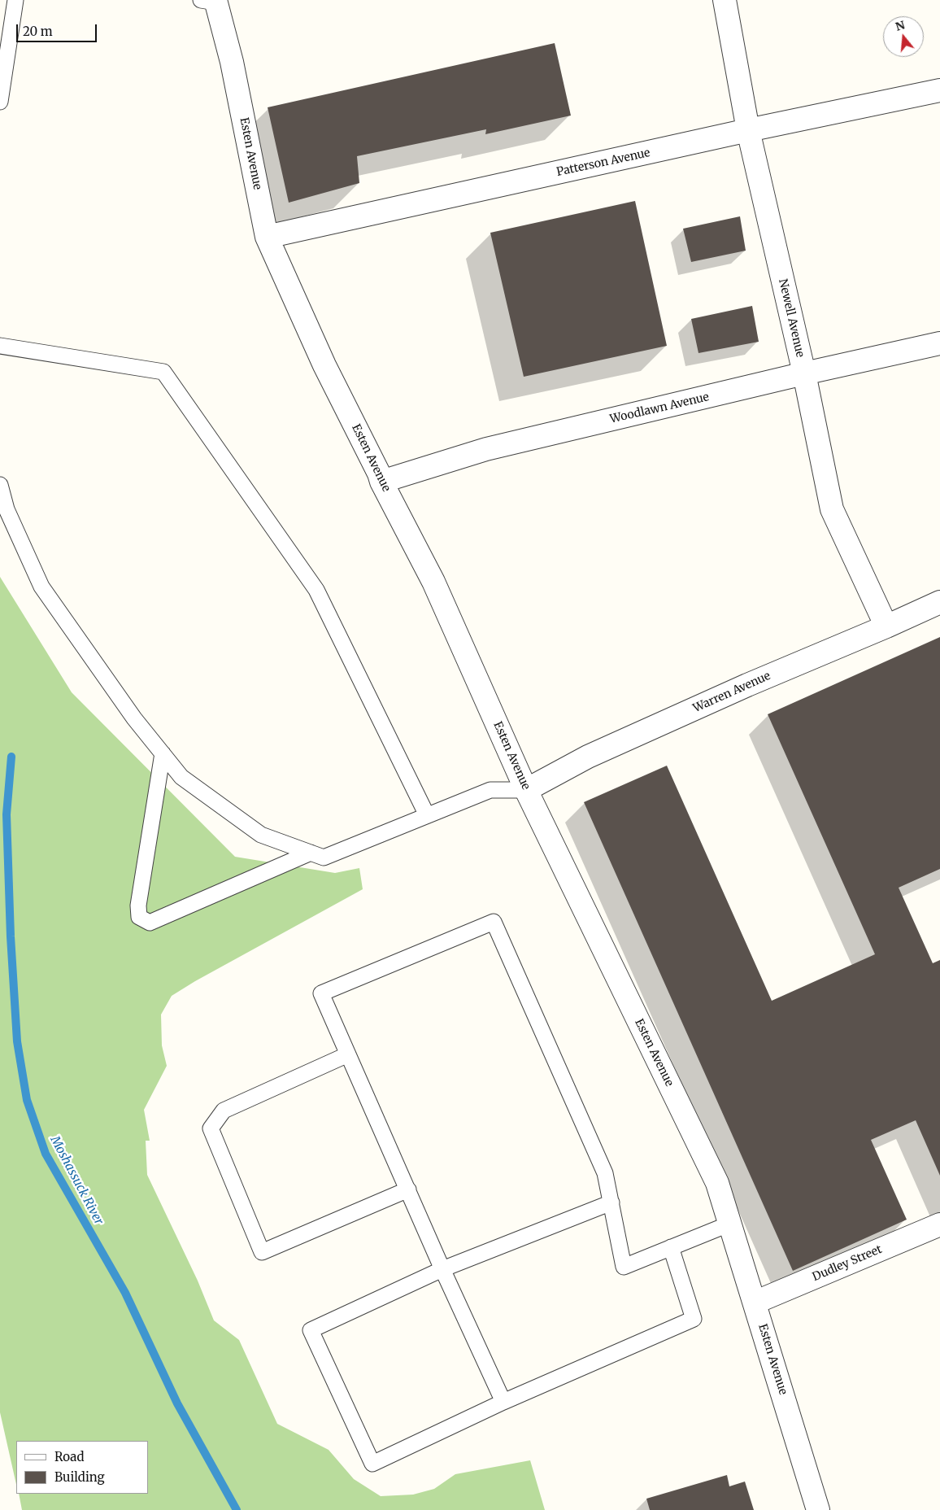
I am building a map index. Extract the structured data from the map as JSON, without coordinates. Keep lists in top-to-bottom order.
{
  "streets": {
    "street": [
      "Esten Avenue",
      "Patterson Avenue",
      "Newell Avenue",
      "Woodlawn Avenue",
      "Warren Avenue",
      "Dudley Street"
    ]
  },
  "crossings": [
    ["Esten Avenue", "Patterson Avenue"],
    ["Esten Avenue", "Woodlawn Avenue"],
    ["Esten Avenue", "Warren Avenue"],
    ["Esten Avenue", "Dudley Street"],
    ["Patterson Avenue", "Newell Avenue"],
    ["Newell Avenue", "Woodlawn Avenue"],
    ["Newell Avenue", "Warren Avenue"]
  ],
  "water": ["Moshassuck River"],
  "legend": ["Road", "Building"],
  "scale_bar": "20 m",
  "north": "top"
}
